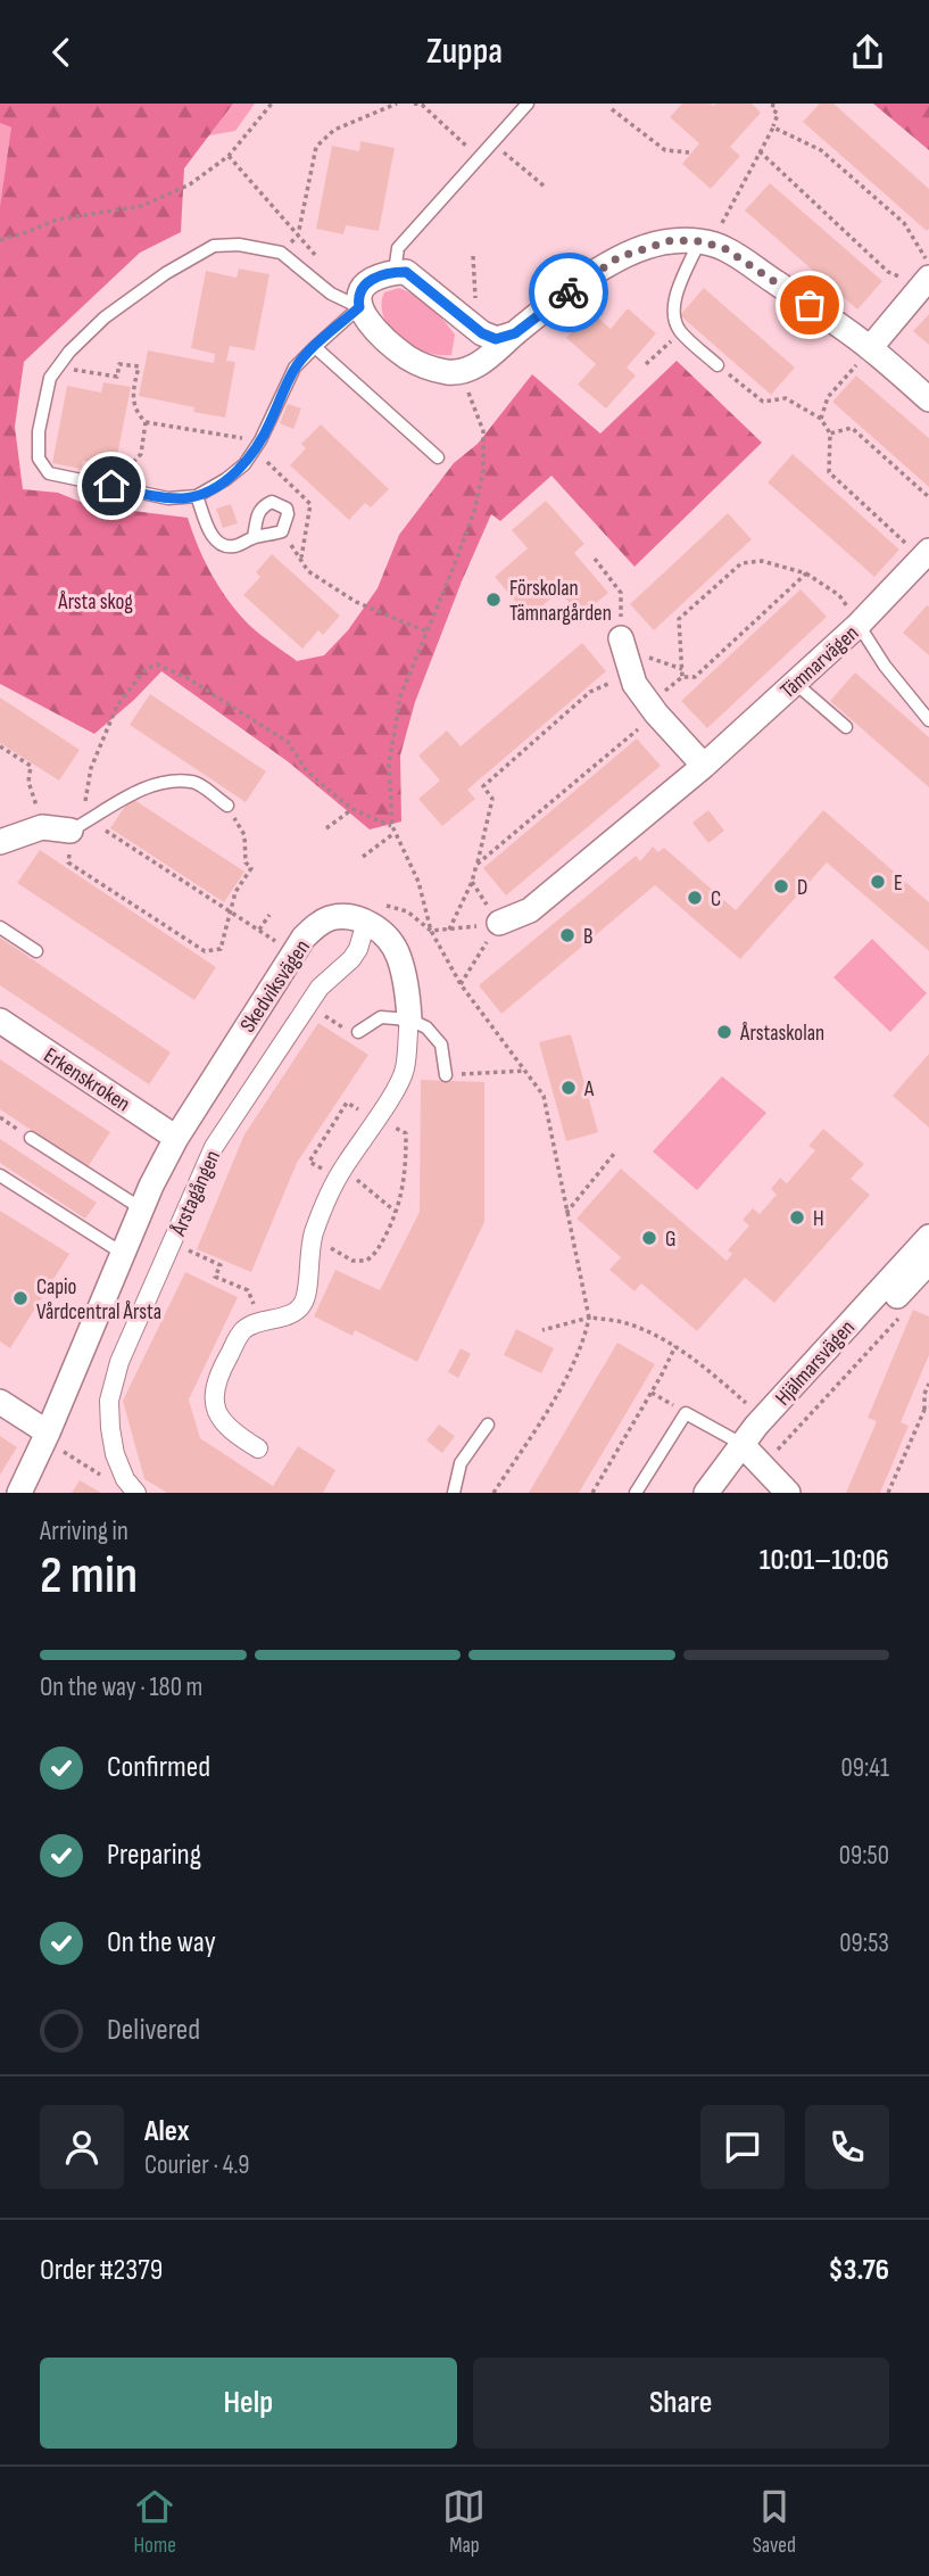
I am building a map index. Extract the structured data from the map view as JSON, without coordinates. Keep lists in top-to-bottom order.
{
  "streets": {
    "street": [
      "Tämnarvägen",
      "Skedviksvägen",
      "Erkenskroken",
      "Årstagången",
      "Hjälmarsvägen"
    ]
  },
  "crossings": [
    ["Skedviksvägen", "Erkenskroken"],
    ["Skedviksvägen", "Årstagången"]
  ],
  "parks": ["Årsta skog"],
  "places": [
    "Förskolan Tämnargården",
    "E",
    "D",
    "C",
    "B",
    "Årstaskolan",
    "A",
    "H",
    "G",
    "Capio Vårdcentral Årsta"
  ],
  "page": {
    "header": "Zuppa",
    "heading": ["2 min", "Arriving in", "10:01–10:06"],
    "panel": [
      "Alex",
      "Courier · 4.9",
      "Order #2379",
      "$3.76"
    ],
    "bar": "On the way · 180 m",
    "list": [
      ["Confirmed", "09:41"],
      ["Preparing", "09:50"],
      ["On the way", "09:53"],
      "Delivered"
    ],
    "buttons": ["Help", "Share"],
    "tabs": ["Home", "Map", "Saved"]
  }
}
